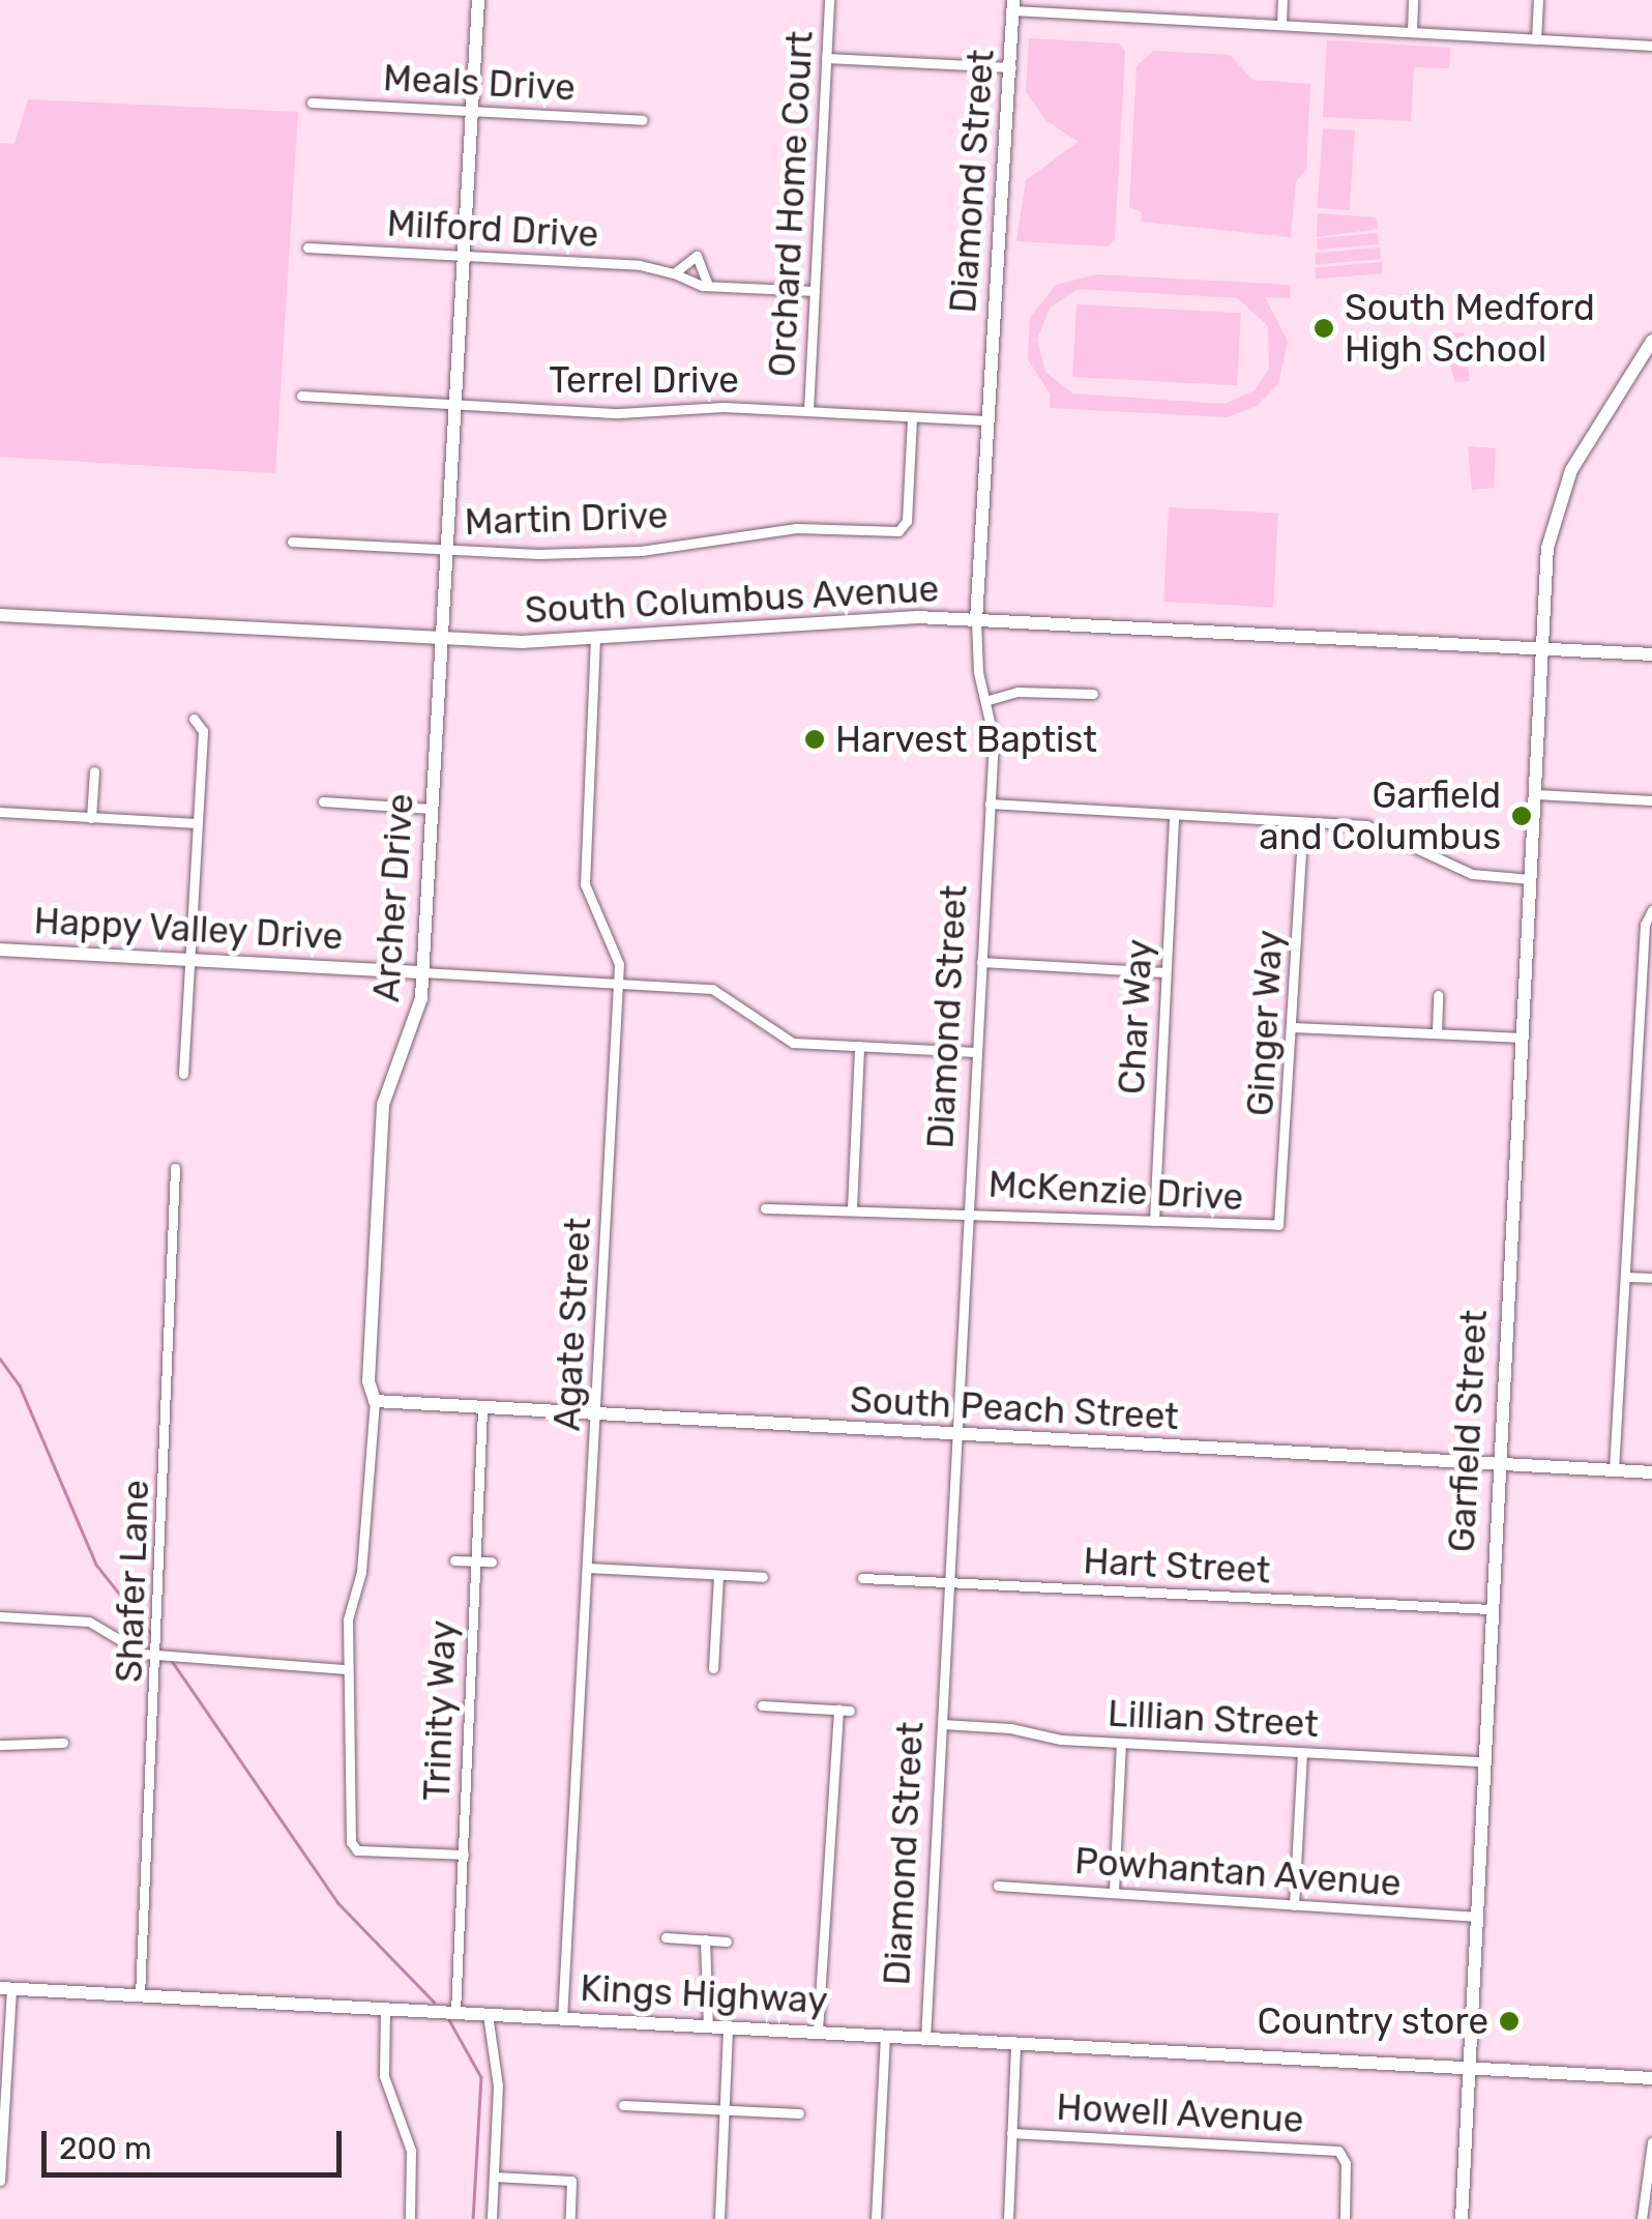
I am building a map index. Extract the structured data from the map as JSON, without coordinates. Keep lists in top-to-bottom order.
{
  "streets": {
    "street": [
      "Meals Drive",
      "Diamond Street",
      "Orchard Home Court",
      "Milford Drive",
      "Terrel Drive",
      "Martin Drive",
      "South Columbus Avenue",
      "Archer Drive",
      "Happy Valley Drive",
      "Char Way",
      "Ginger Way",
      "McKenzie Drive",
      "Agate Street",
      "South Peach Street",
      "Garfield Street",
      "Hart Street",
      "Shafer Lane",
      "Trinity Way",
      "Lillian Street",
      "Powhantan Avenue",
      "Kings Highway",
      "Howell Avenue"
    ]
  },
  "crossings": [
    ["Meals Drive", "Archer Drive"],
    ["Diamond Street", "Terrel Drive"],
    ["Diamond Street", "South Columbus Avenue"],
    ["Diamond Street", "Happy Valley Drive"],
    ["Diamond Street", "McKenzie Drive"],
    ["Diamond Street", "South Peach Street"],
    ["Diamond Street", "Hart Street"],
    ["Diamond Street", "Lillian Street"],
    ["Diamond Street", "Kings Highway"],
    ["Orchard Home Court", "Milford Drive"],
    ["Orchard Home Court", "Terrel Drive"],
    ["Milford Drive", "Archer Drive"],
    ["Terrel Drive", "Martin Drive"],
    ["Terrel Drive", "Archer Drive"],
    ["Martin Drive", "Archer Drive"],
    ["South Columbus Avenue", "Archer Drive"],
    ["South Columbus Avenue", "Agate Street"],
    ["South Columbus Avenue", "Garfield Street"],
    ["Archer Drive", "Happy Valley Drive"],
    ["Archer Drive", "South Peach Street"],
    ["Archer Drive", "Trinity Way"],
    ["Happy Valley Drive", "Agate Street"],
    ["Char Way", "McKenzie Drive"],
    ["Ginger Way", "McKenzie Drive"],
    ["Agate Street", "South Peach Street"],
    ["Agate Street", "Kings Highway"],
    ["South Peach Street", "Garfield Street"],
    ["South Peach Street", "Trinity Way"],
    ["Garfield Street", "Hart Street"],
    ["Garfield Street", "Lillian Street"],
    ["Garfield Street", "Powhantan Avenue"],
    ["Garfield Street", "Kings Highway"],
    ["Shafer Lane", "Kings Highway"],
    ["Trinity Way", "Kings Highway"]
  ],
  "places": [
    "South Medford High School",
    "Harvest Baptist",
    "Garfield and Columbus",
    "Country store"
  ],
  "scale_bar": "200 m"
}
